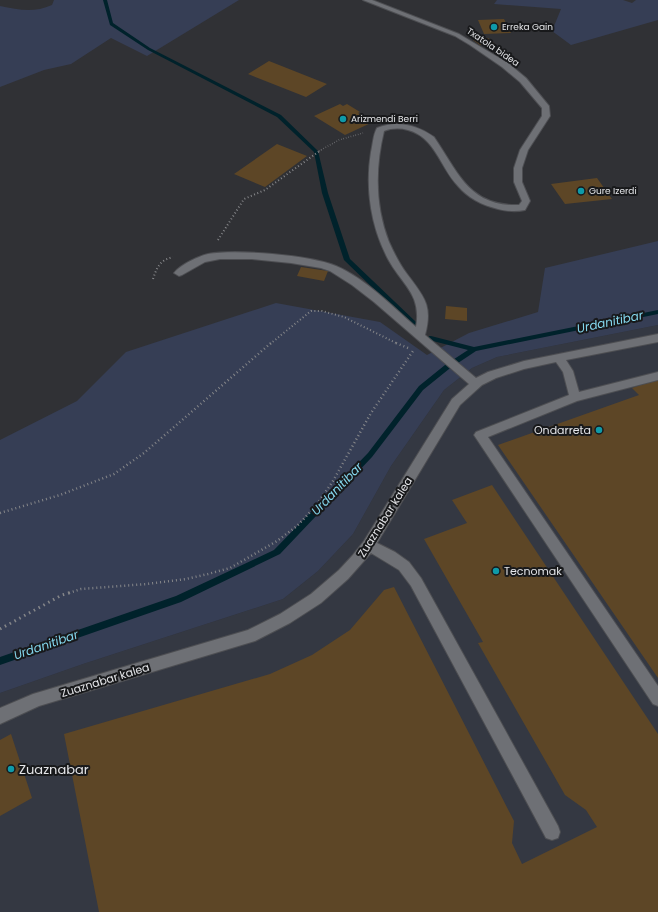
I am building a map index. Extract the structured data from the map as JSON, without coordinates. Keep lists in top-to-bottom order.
{
  "streets": {
    "street": ["Txatola bidea", "Zuaznabar kalea"]
  },
  "water": ["Urdanitibar"],
  "places": [
    "Erreka Gain",
    "Arizmendi Berri",
    "Gure Izerdi",
    "Ondarreta",
    "Tecnomak",
    "Zuaznabar"
  ]
}
